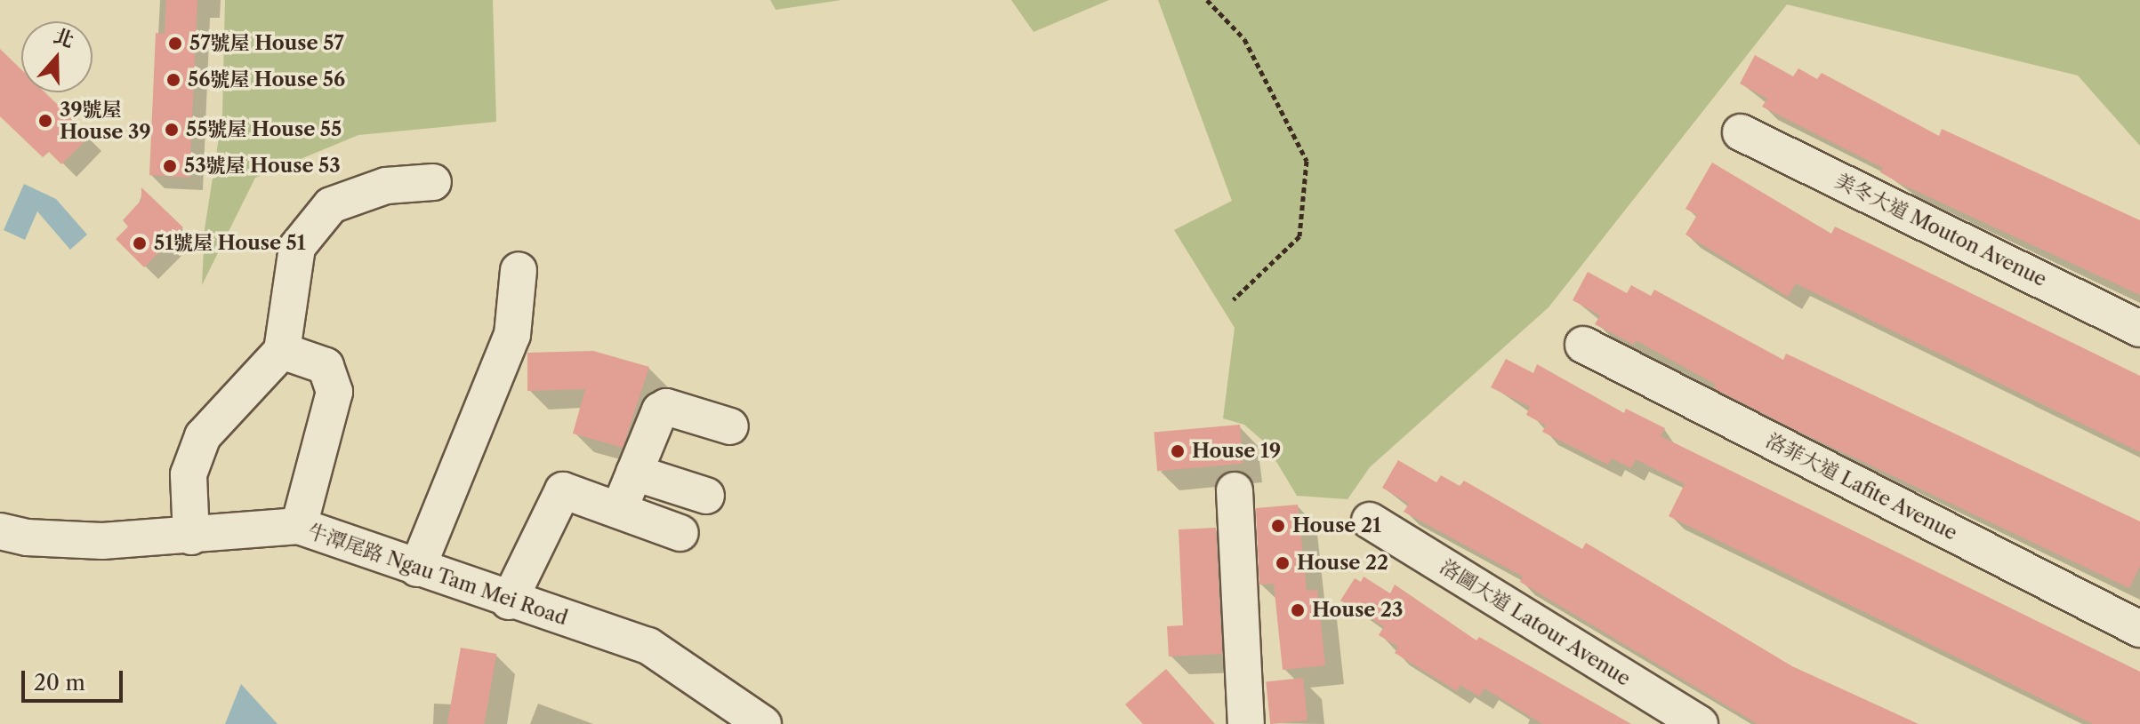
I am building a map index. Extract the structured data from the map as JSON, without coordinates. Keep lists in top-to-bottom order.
{
  "streets": {
    "street": [
      "美冬大道 Mouton Avenue",
      "洛菲大道 Lafite Avenue",
      "牛潭尾路 Ngau Tam Mei Road",
      "洛圖大道 Latour Avenue"
    ]
  },
  "places": [
    "57號屋 House 57",
    "56號屋 House 56",
    "39號屋 House 39",
    "55號屋 House 55",
    "53號屋 House 53",
    "51號屋 House 51",
    "House 19",
    "House 21",
    "House 22",
    "House 23"
  ],
  "scale_bar": "20 m",
  "north": "top"
}
